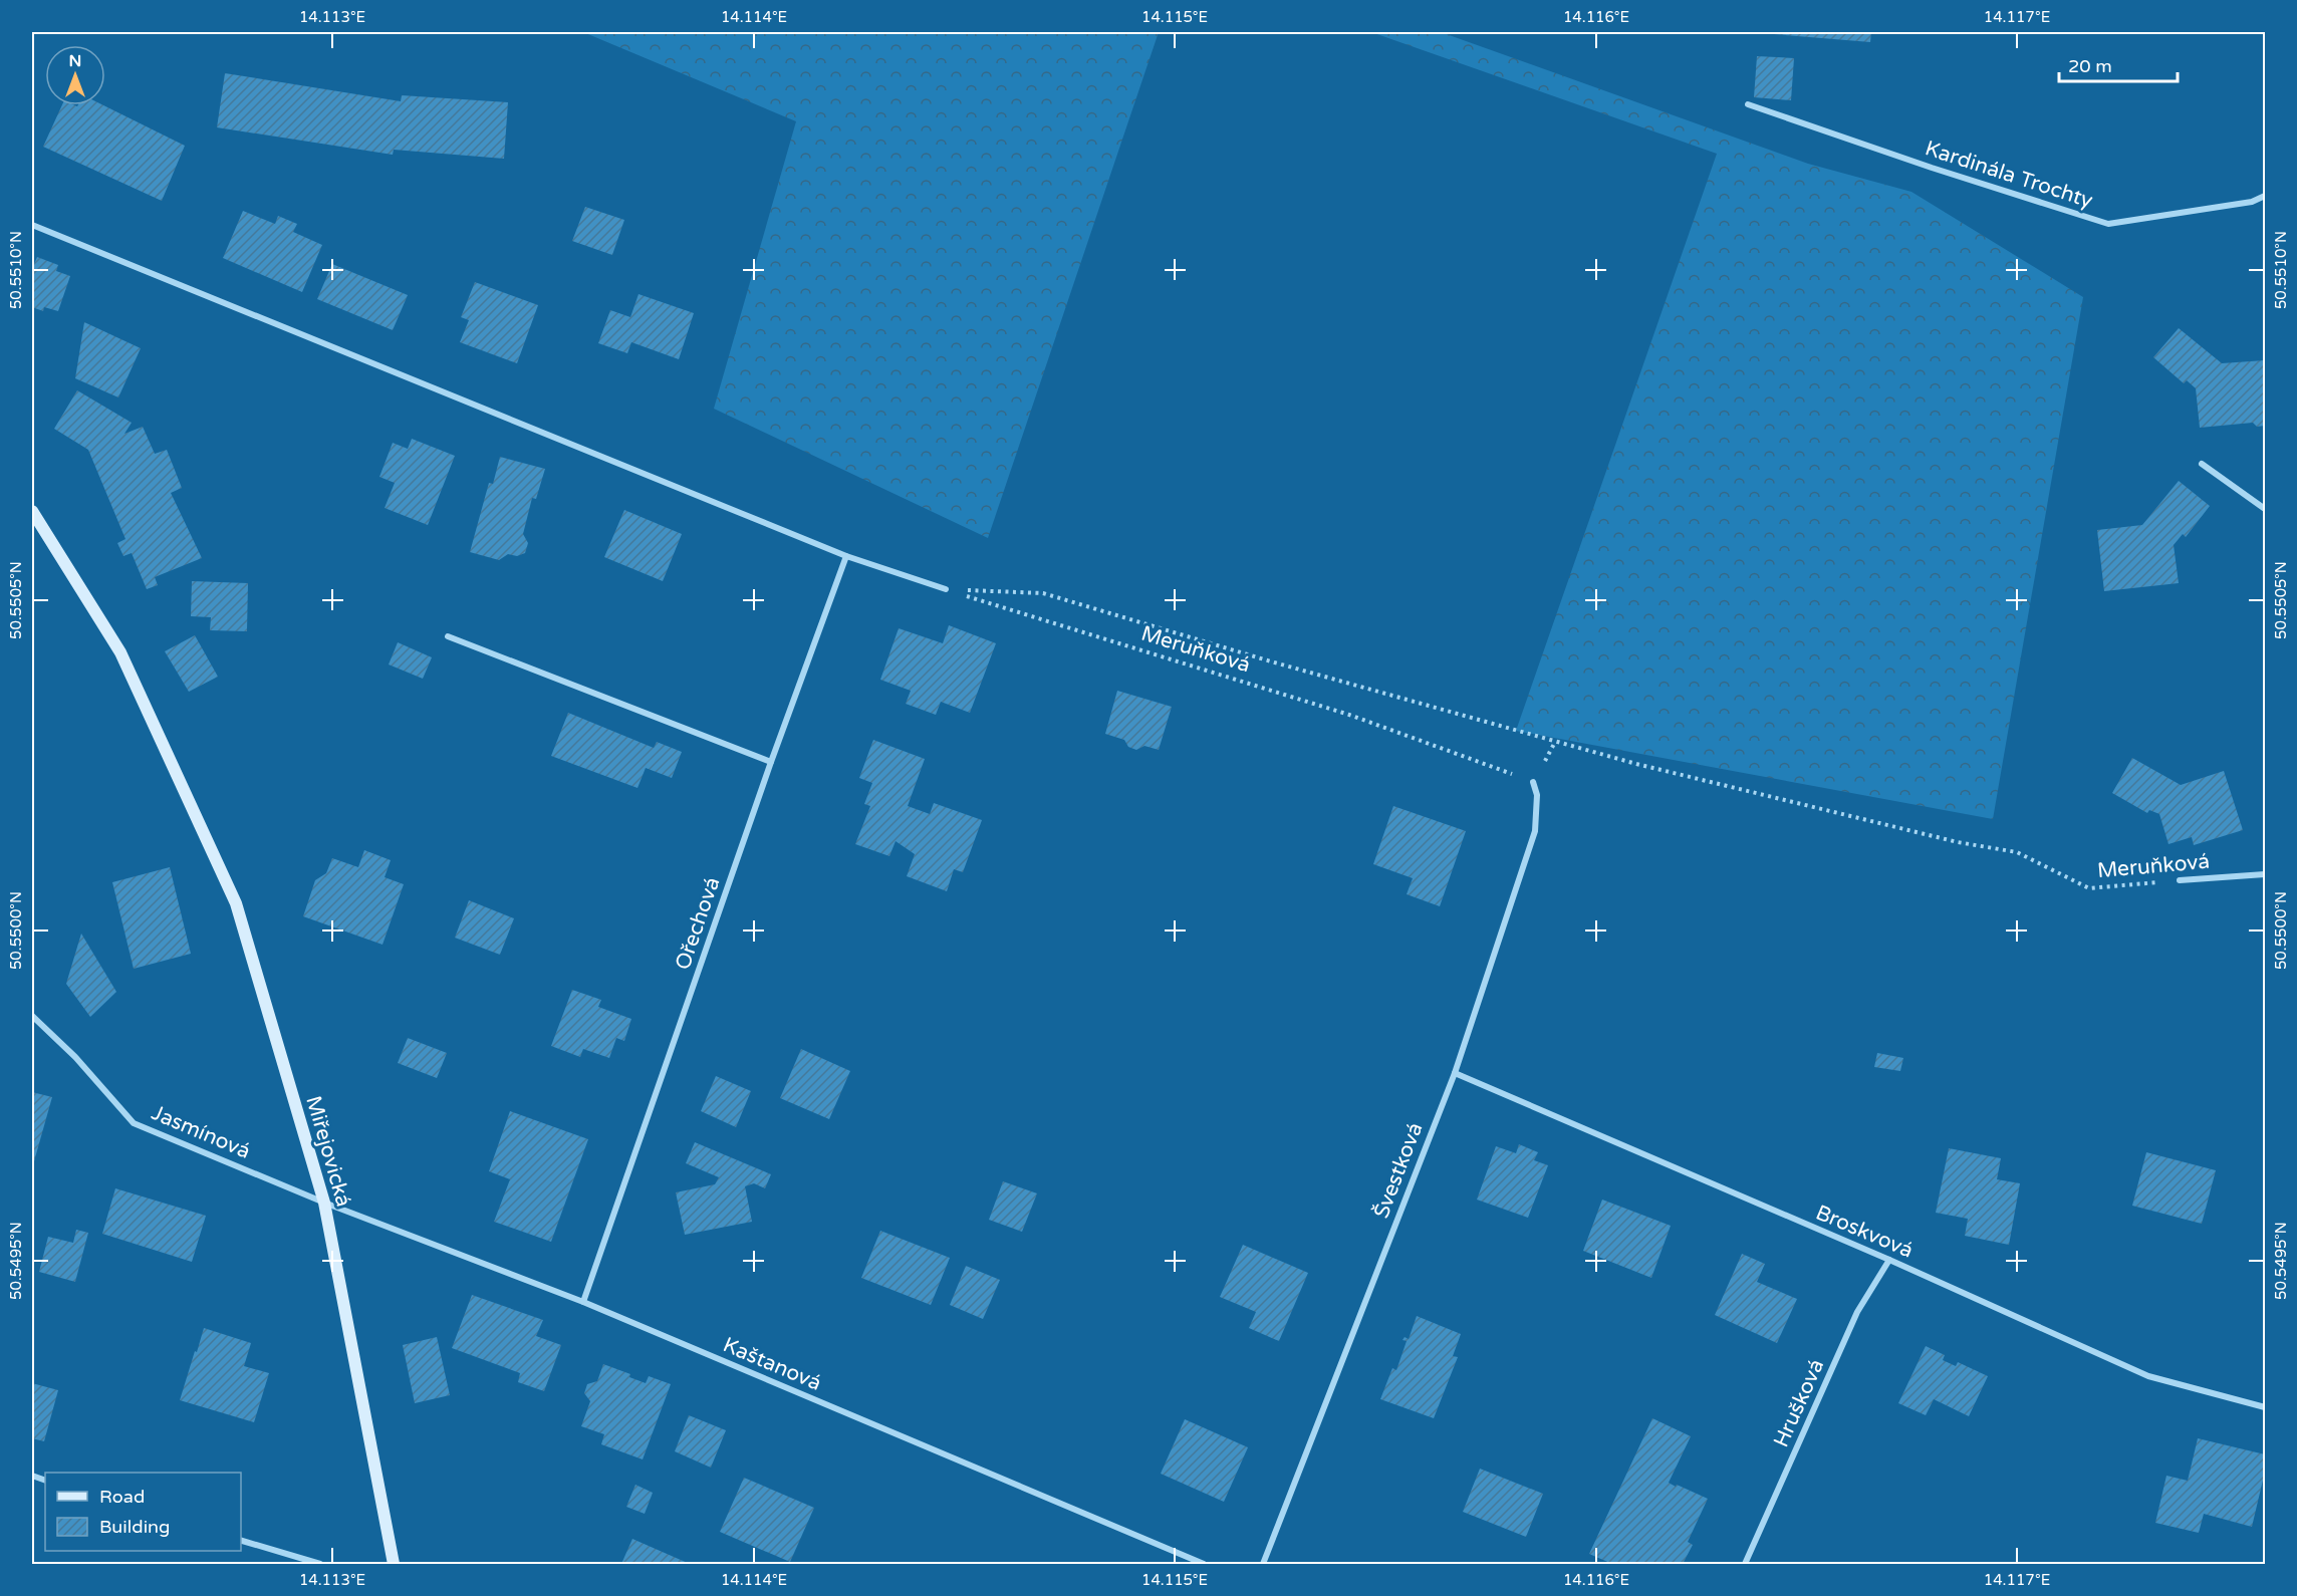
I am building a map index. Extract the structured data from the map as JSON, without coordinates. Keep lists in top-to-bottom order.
{
  "streets": {
    "street": [
      "Kardinála Trochty",
      "Meruňková",
      "Ořechová",
      "Jasmínová",
      "Miřejovická",
      "Švestková",
      "Broskvová",
      "Kaštanová",
      "Hrušková"
    ]
  },
  "crossings": [
    ["Meruňková", "Švestková"],
    ["Ořechová", "Kaštanová"],
    ["Jasmínová", "Miřejovická"],
    ["Jasmínová", "Kaštanová"],
    ["Miřejovická", "Kaštanová"],
    ["Švestková", "Broskvová"],
    ["Broskvová", "Hrušková"]
  ],
  "legend": ["Road", "Building"],
  "scale_bar": "20 m",
  "north": "top",
  "coordinates": [
    "14.113°E",
    "14.114°E",
    "14.115°E",
    "14.116°E",
    "14.117°E",
    "50.5510°N",
    "50.5505°N",
    "50.5500°N",
    "50.5495°N"
  ]
}
